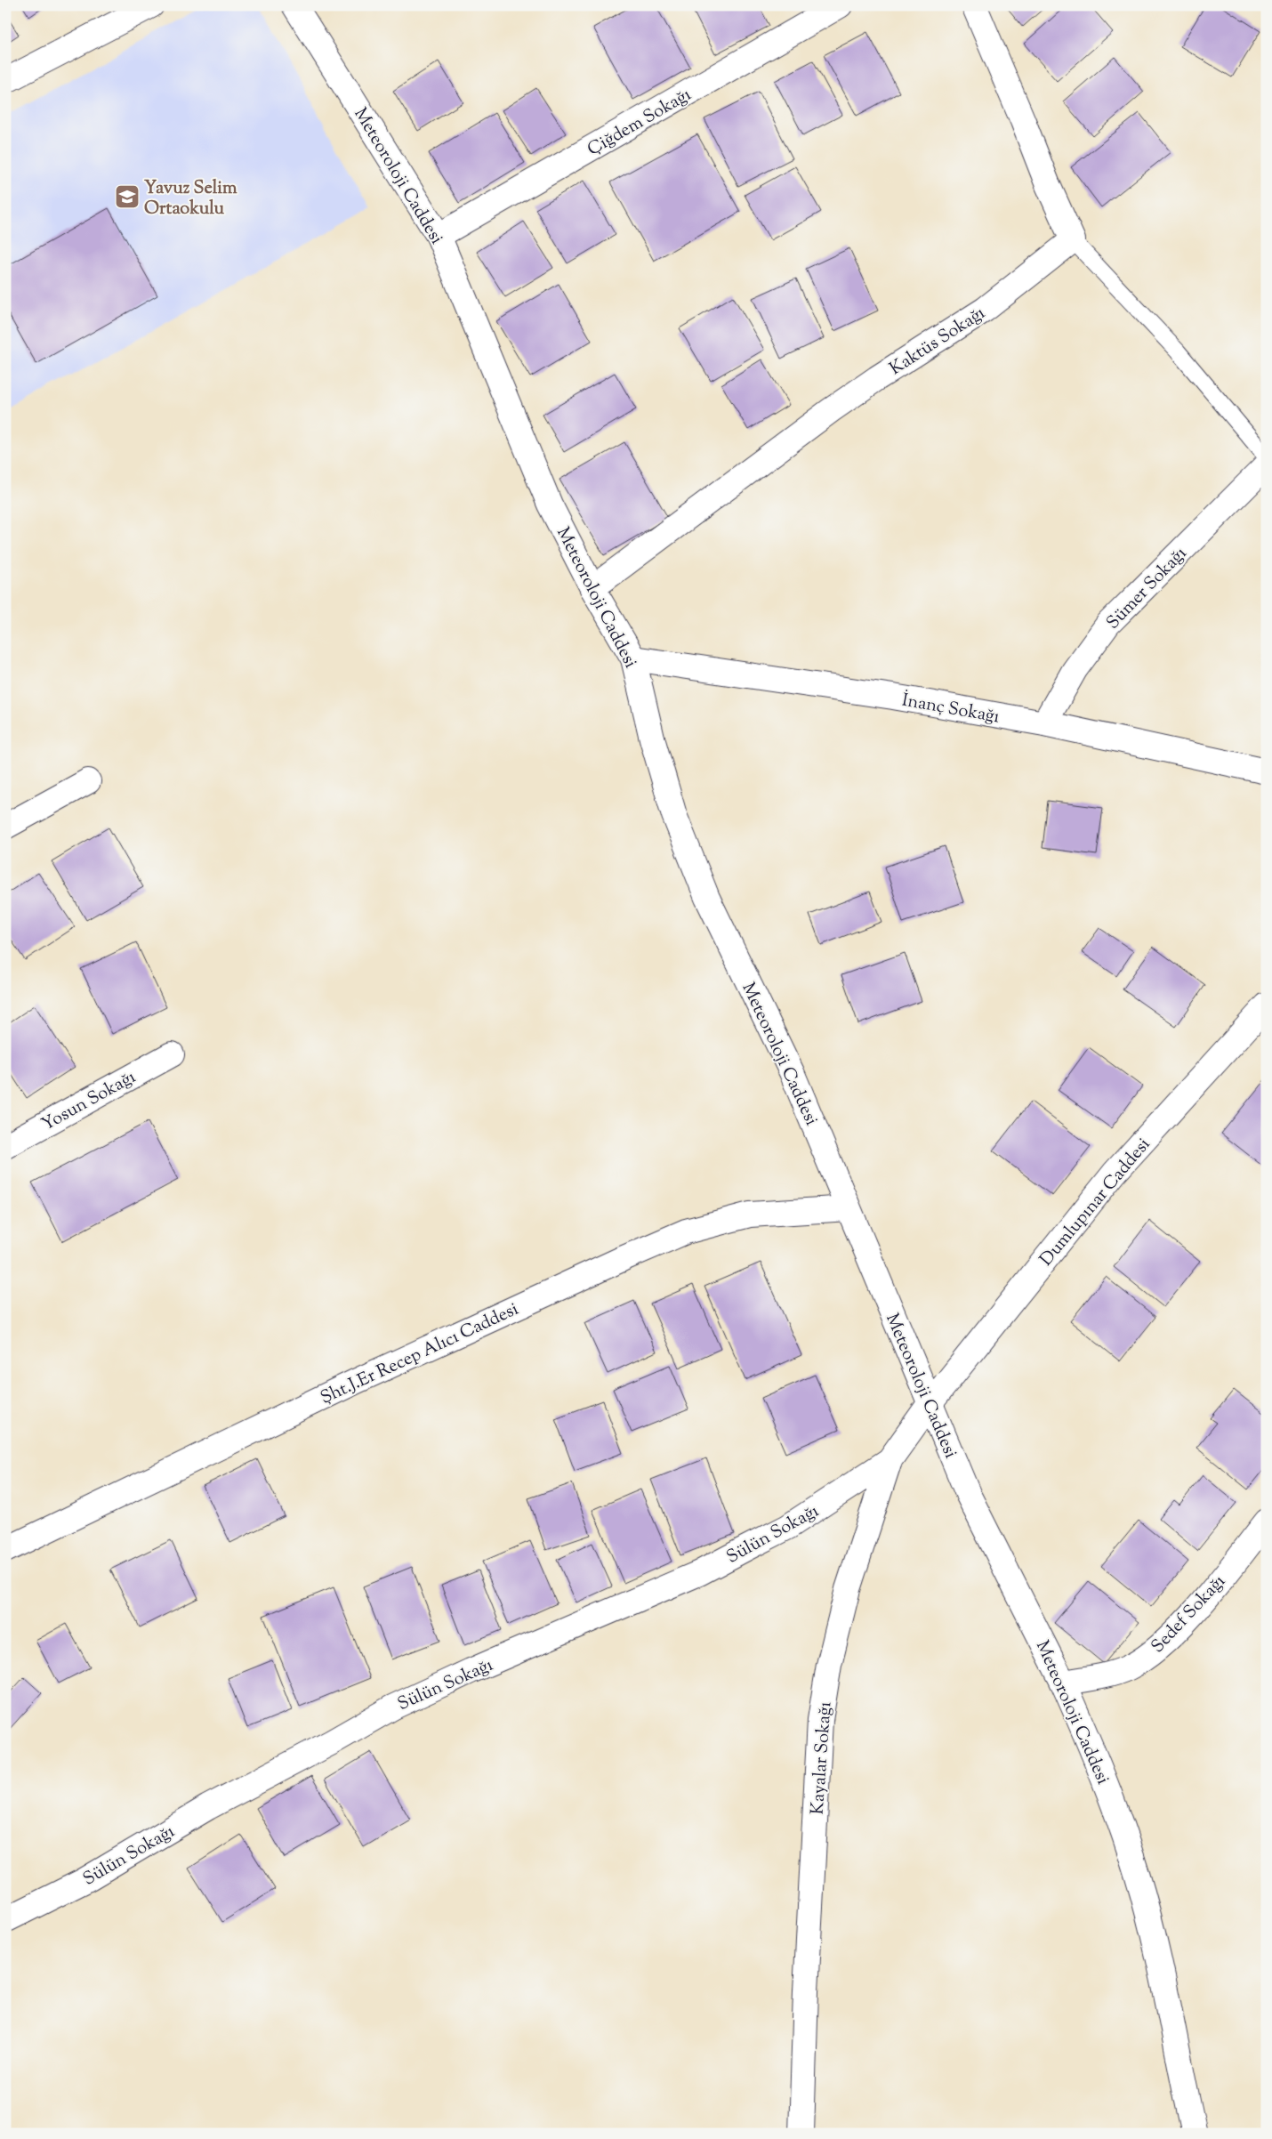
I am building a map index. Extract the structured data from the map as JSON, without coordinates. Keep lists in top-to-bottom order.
{
  "streets": {
    "street": [
      "Çiğdem Sokağı",
      "Meteoroloji Caddesi",
      "Kaktüs Sokağı",
      "Sümer Sokağı",
      "İnanç Sokağı",
      "Yosun Sokağı",
      "Dumlupınar Caddesi",
      "Şht.J.Er Recep Alıcı Caddesi",
      "Sülün Sokağı",
      "Sedef Sokağı",
      "Kayalar Sokağı"
    ]
  },
  "crossings": [
    ["Çiğdem Sokağı", "Meteoroloji Caddesi"],
    ["Meteoroloji Caddesi", "Kaktüs Sokağı"],
    ["Meteoroloji Caddesi", "İnanç Sokağı"],
    ["Meteoroloji Caddesi", "Dumlupınar Caddesi"],
    ["Meteoroloji Caddesi", "Şht.J.Er Recep Alıcı Caddesi"],
    ["Meteoroloji Caddesi", "Sedef Sokağı"],
    ["Meteoroloji Caddesi", "Kayalar Sokağı"],
    ["Sümer Sokağı", "İnanç Sokağı"],
    ["Dumlupınar Caddesi", "Kayalar Sokağı"],
    ["Sülün Sokağı", "Kayalar Sokağı"]
  ],
  "places": {
    "school or university": ["Yavuz Selim Ortaokulu"]
  }
}
